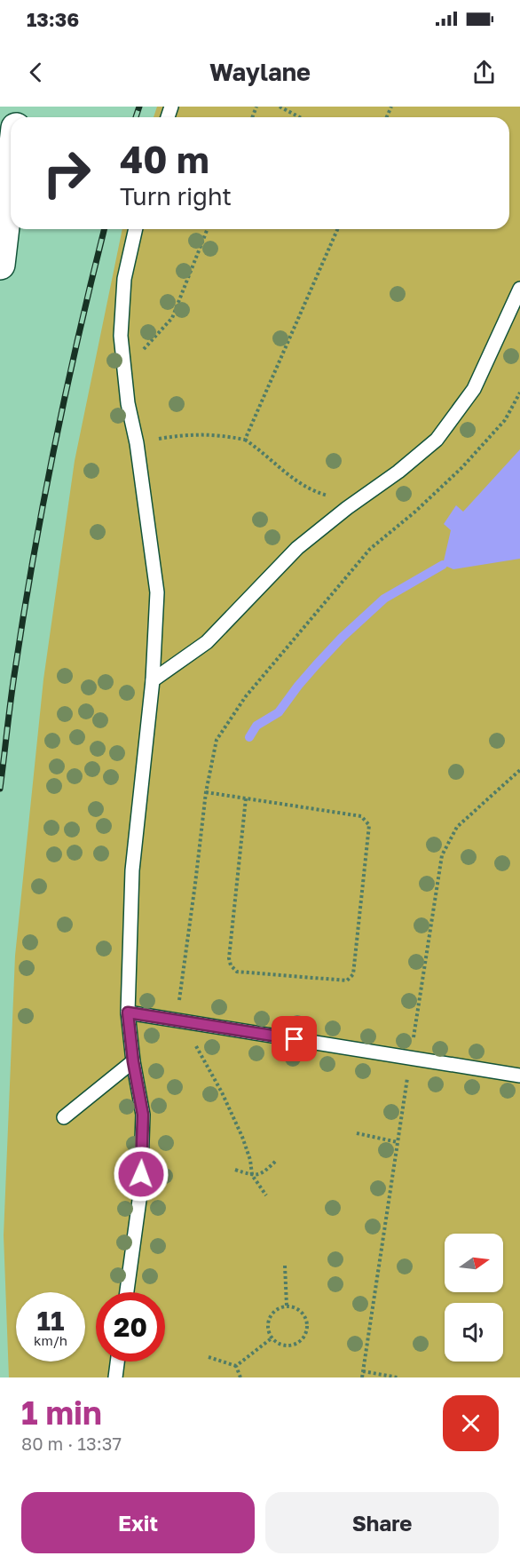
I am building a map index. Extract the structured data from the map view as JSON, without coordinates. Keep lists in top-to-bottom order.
{
  "north": "right",
  "page": {
    "status": "13:36",
    "header": "Waylane",
    "turn": ["40 m", "Turn right"],
    "speed": "11 km/h",
    "limit": "20",
    "heading": ["1 min", "80 m · 13:37"],
    "buttons": ["Exit", "Share"]
  }
}
